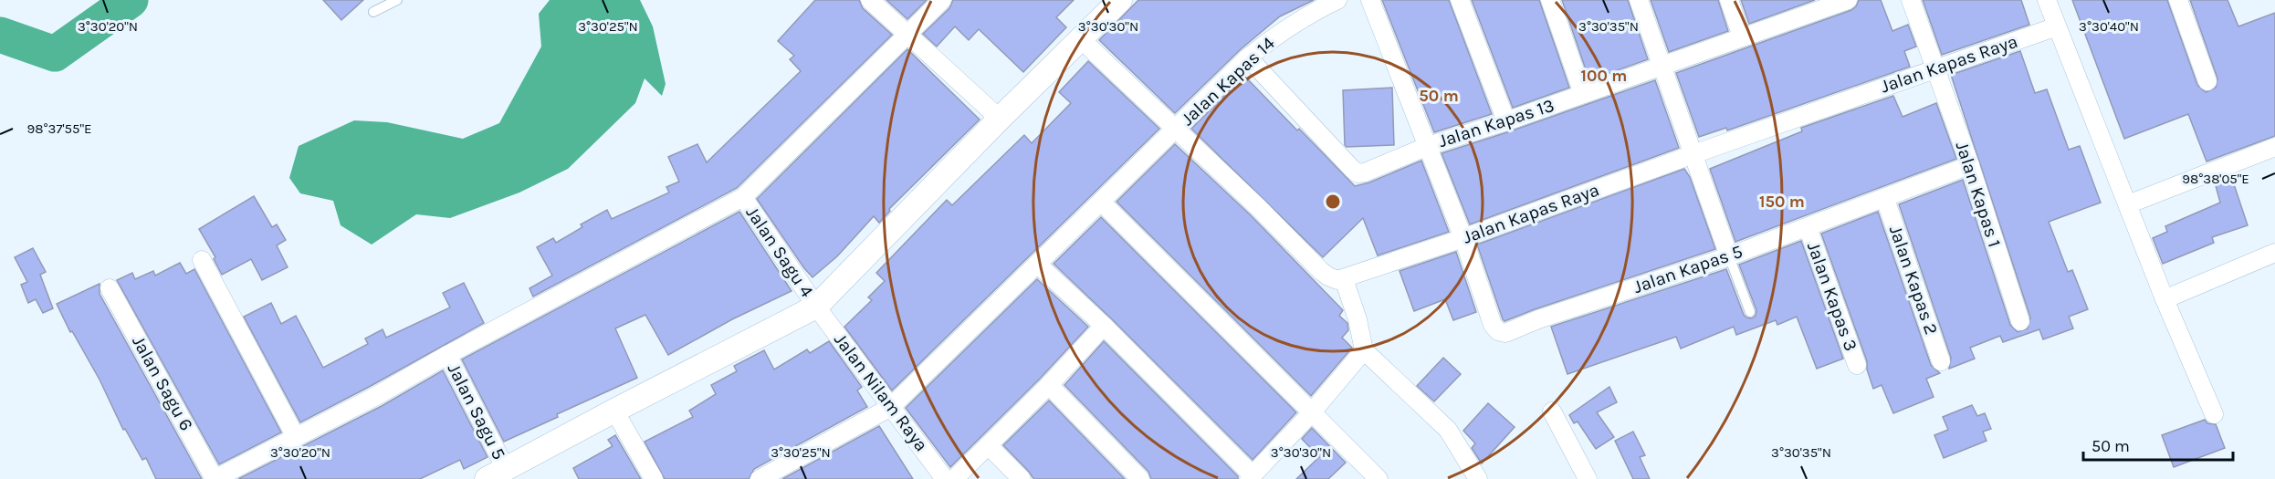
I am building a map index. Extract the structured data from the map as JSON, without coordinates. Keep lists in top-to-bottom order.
{
  "streets": {
    "street": [
      "Jalan Kapas Raya",
      "Jalan Kapas 14",
      "Jalan Kapas 13",
      "Jalan Kapas 1",
      "Jalan Sagu 4",
      "Jalan Kapas 5",
      "Jalan Kapas 2",
      "Jalan Kapas 3",
      "Jalan Sagu 6",
      "Jalan Nilam Raya",
      "Jalan Sagu 5"
    ]
  },
  "crossings": [
    ["Jalan Kapas Raya", "Jalan Kapas 1"],
    ["Jalan Kapas Raya", "Jalan Kapas 5"],
    ["Jalan Kapas 14", "Jalan Kapas 13"],
    ["Jalan Kapas 14", "Jalan Nilam Raya"],
    ["Jalan Kapas 1", "Jalan Kapas 5"],
    ["Jalan Sagu 4", "Jalan Nilam Raya"],
    ["Jalan Kapas 5", "Jalan Kapas 2"],
    ["Jalan Kapas 5", "Jalan Kapas 3"]
  ],
  "scale_bar": "50 m",
  "coordinates": [
    "3°30'20\"N",
    "3°30'25\"N",
    "3°30'30\"N",
    "3°30'35\"N",
    "3°30'40\"N",
    "98°37'55\"E",
    "98°38'05\"E"
  ],
  "rings": ["100 m", "50 m", "150 m"]
}
